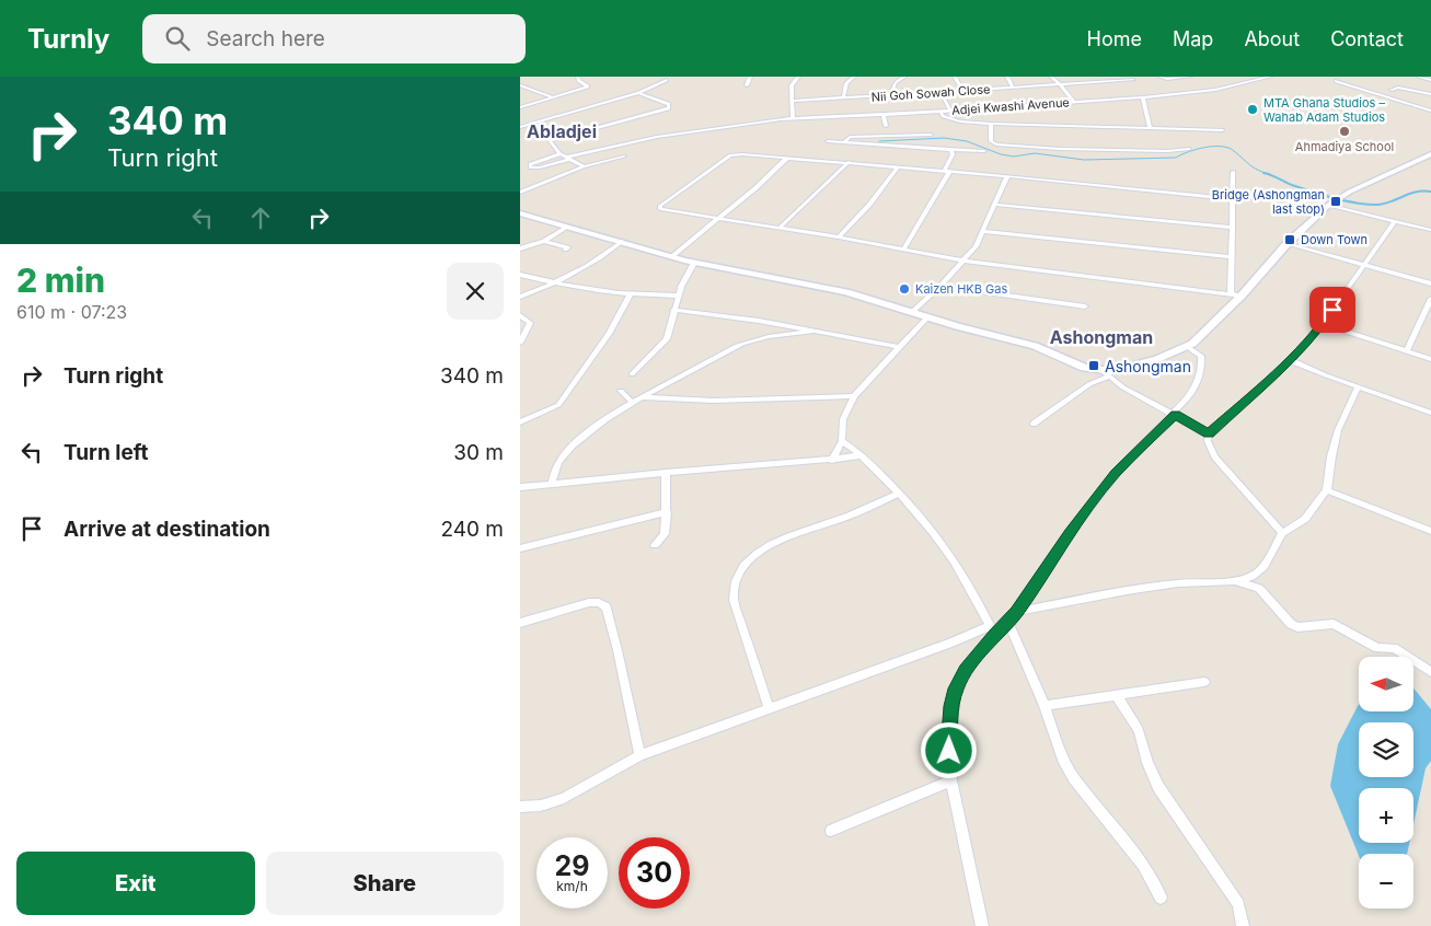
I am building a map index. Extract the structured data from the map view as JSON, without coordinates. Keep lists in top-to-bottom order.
{
  "streets": {
    "street": ["Nii Goh Sowah Close", "Adjei Kwashi Avenue"]
  },
  "districts": ["Abladjei", "Ashongman"],
  "places": {
    "other": ["MTA Ghana Studios – Wahab Adam Studios", "Ahmadiya School", "Kaizen HKB Gas"],
    "transit": ["Bridge (Ashongman last stop)", "Down Town", "Ashongman"]
  },
  "north": "left",
  "page": {
    "header": "Turnly",
    "search": "Search here",
    "nav": [
      "Home",
      "Map",
      "About",
      "Contact"
    ],
    "turn": ["340 m", "Turn right"],
    "heading": ["2 min", "610 m · 07:23"],
    "list": [
      {
        "name": "Turn right",
        "value": "340 m"
      },
      {
        "name": "Turn left",
        "value": "30 m"
      },
      {
        "name": "Arrive at destination",
        "value": "240 m"
      }
    ],
    "map_buttons": ["+", "−"],
    "speed": "29 km/h",
    "limit": "30",
    "buttons": ["Exit", "Share"]
  }
}
